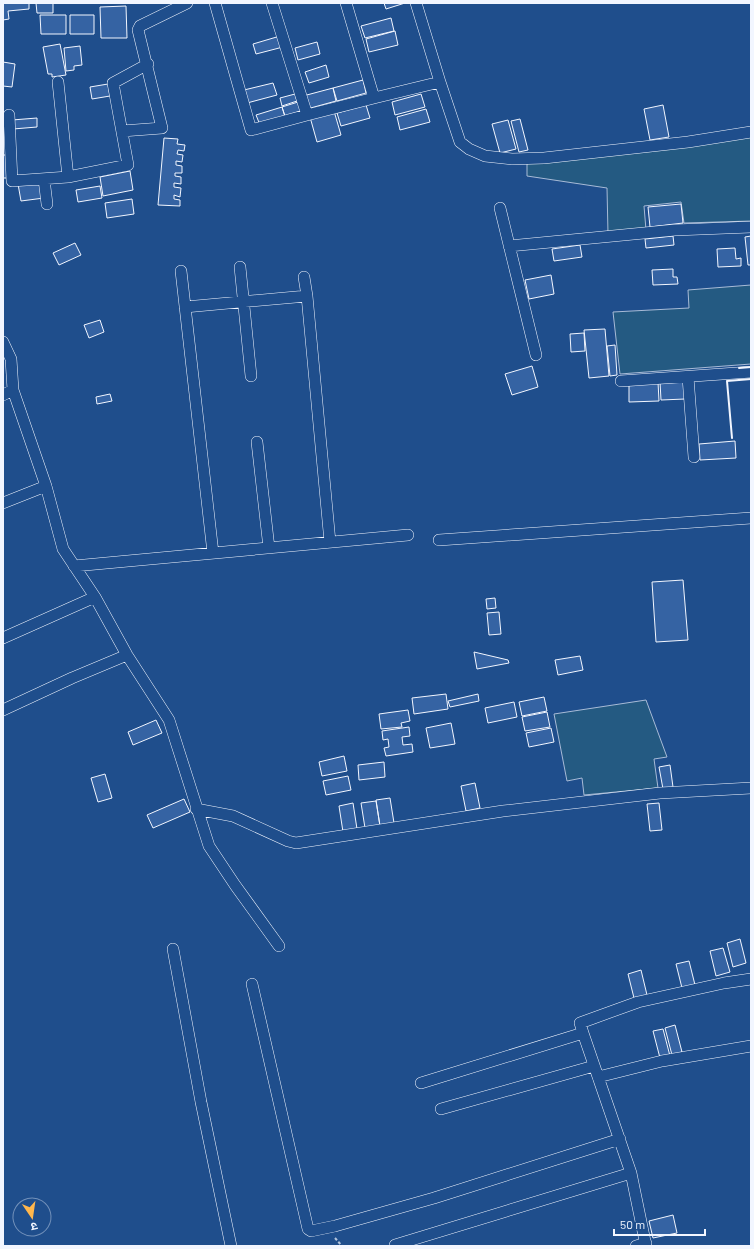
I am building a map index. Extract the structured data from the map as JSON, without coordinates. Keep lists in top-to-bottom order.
{
  "scale_bar": "50 m",
  "north": "bottom"
}
